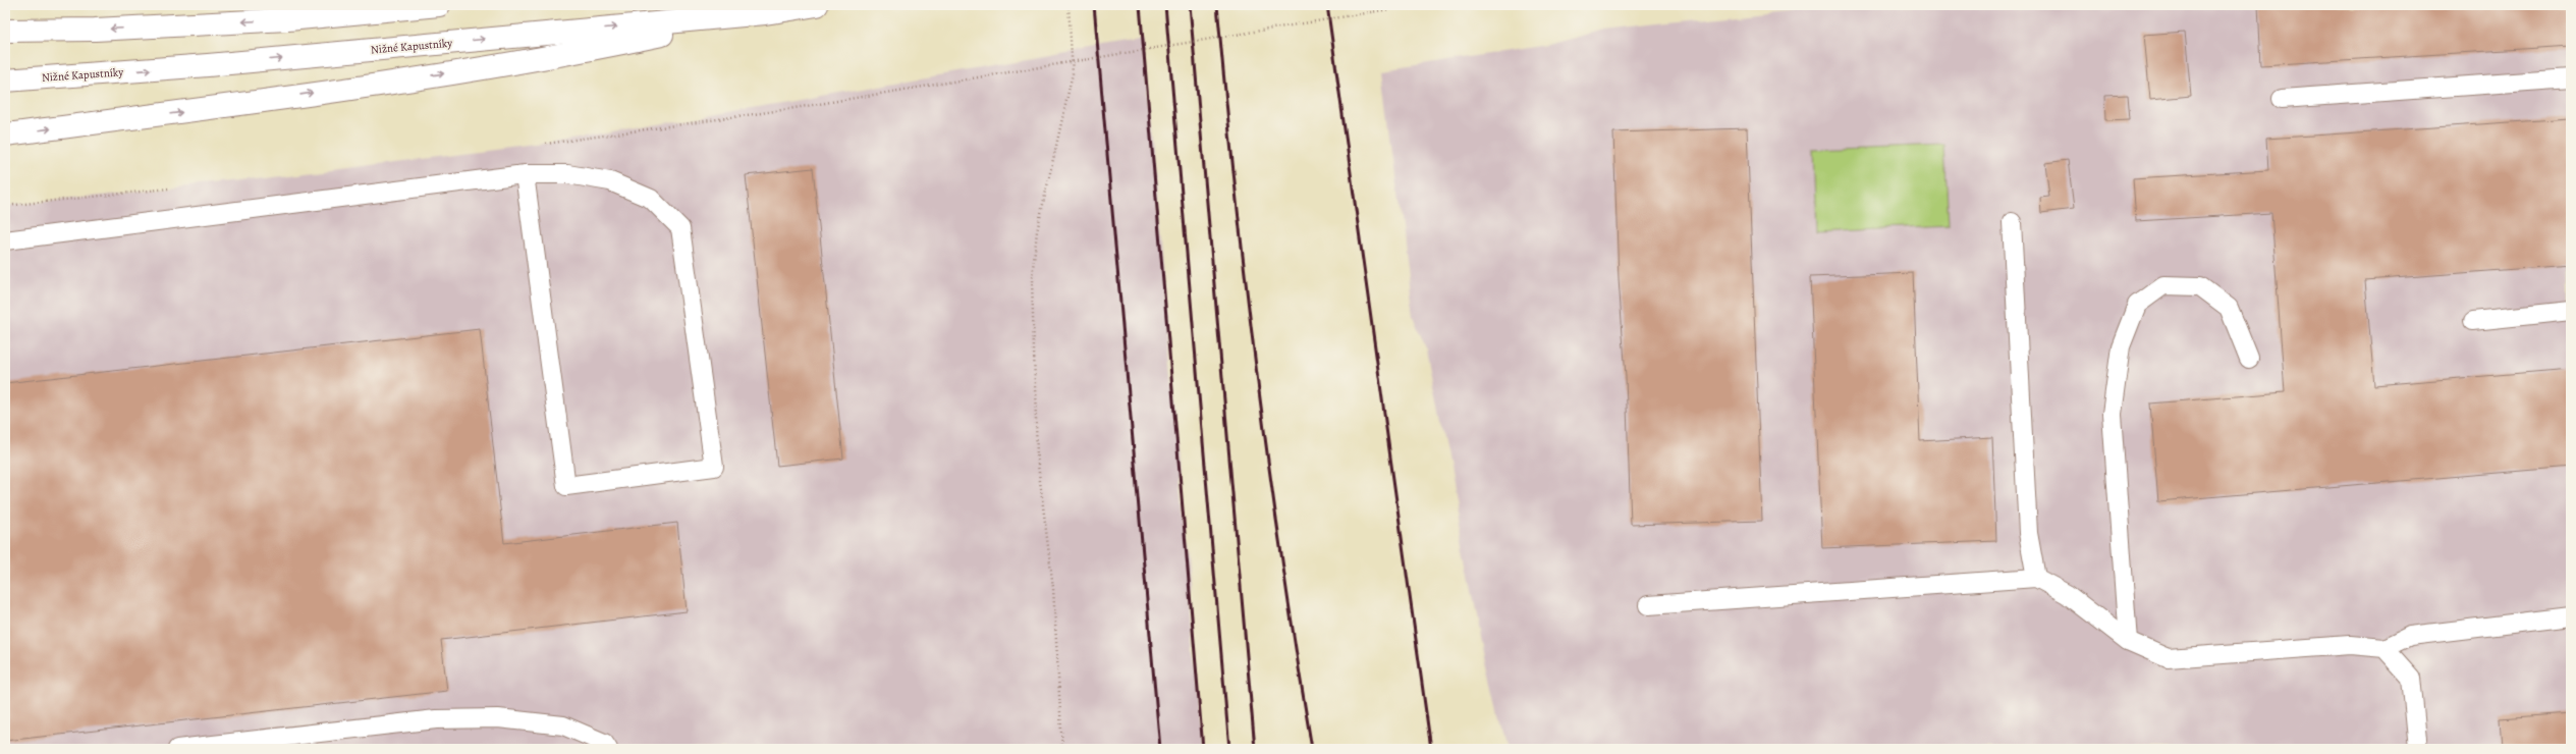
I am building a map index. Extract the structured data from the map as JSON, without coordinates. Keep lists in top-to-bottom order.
{
  "streets": {
    "highway": ["Nižné Kapustníky"]
  }
}
